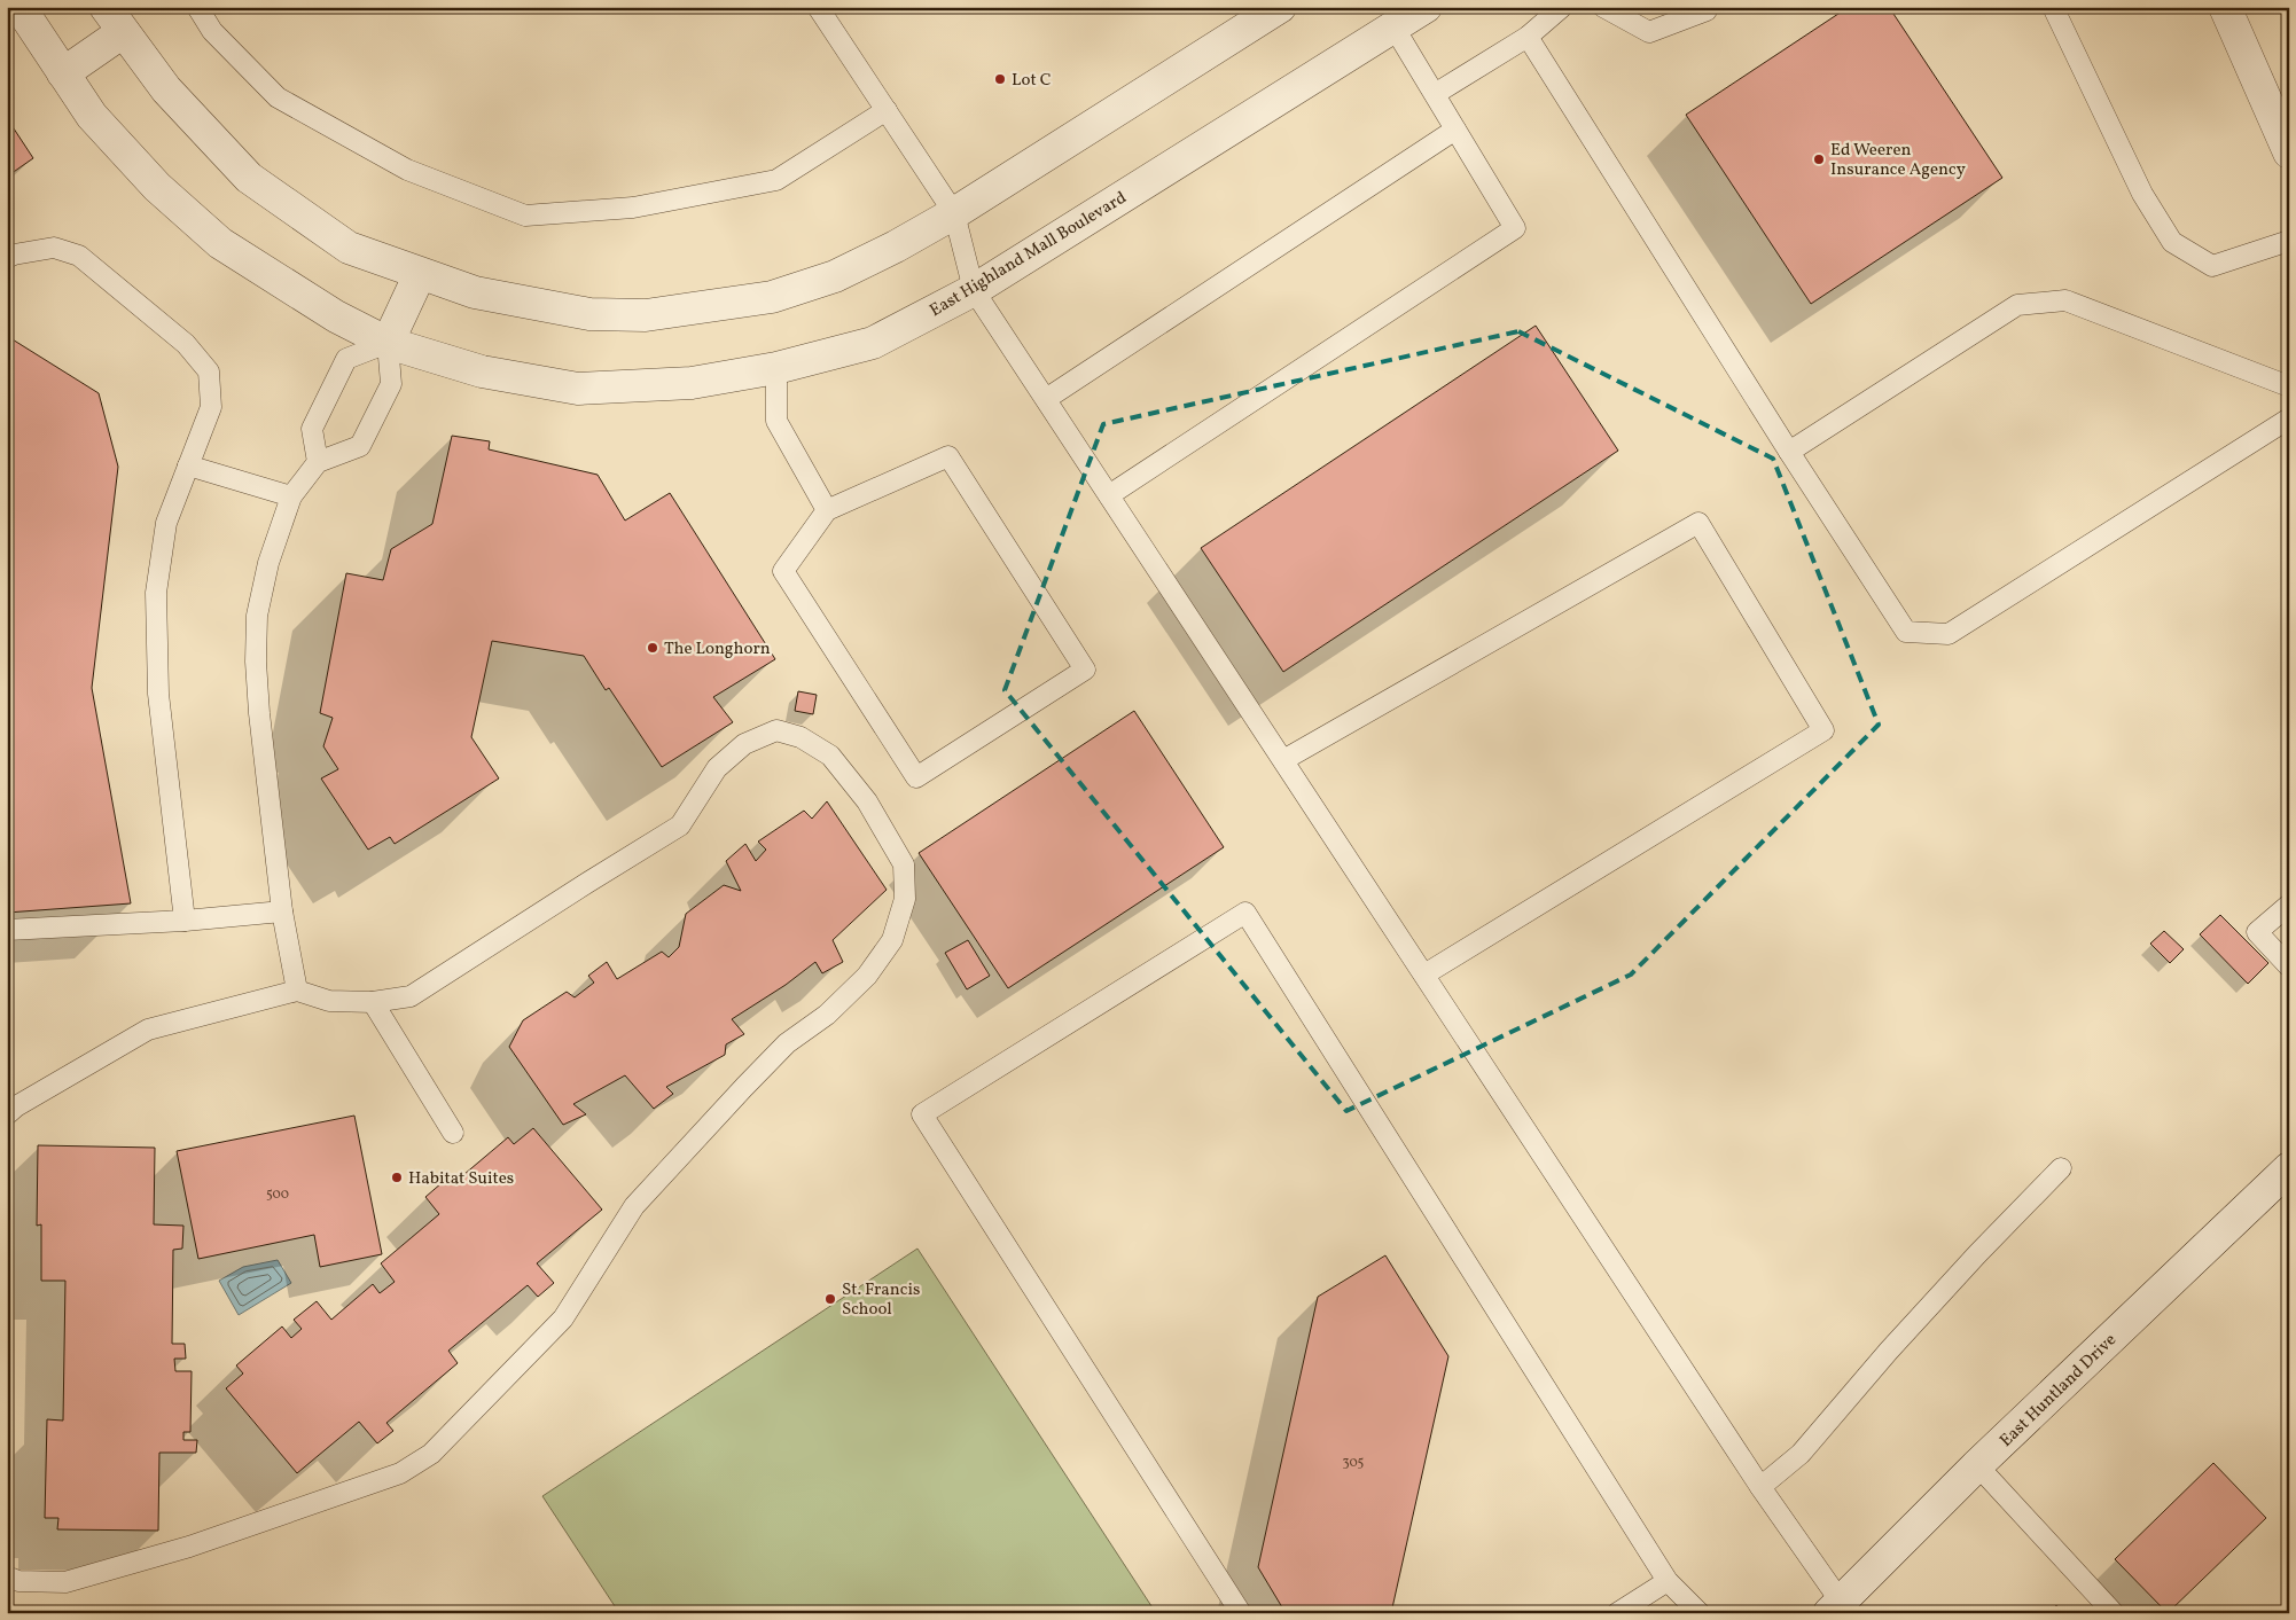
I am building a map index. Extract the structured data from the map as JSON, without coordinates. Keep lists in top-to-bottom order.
{
  "streets": {
    "street": ["East Highland Mall Boulevard", "East Huntland Drive"]
  },
  "places": [
    "Lot C",
    "Ed Weeren Insurance Agency",
    "The Longhorn",
    "Habitat Suites",
    "St. Francis School"
  ],
  "house_numbers": ["500", "305"]
}
